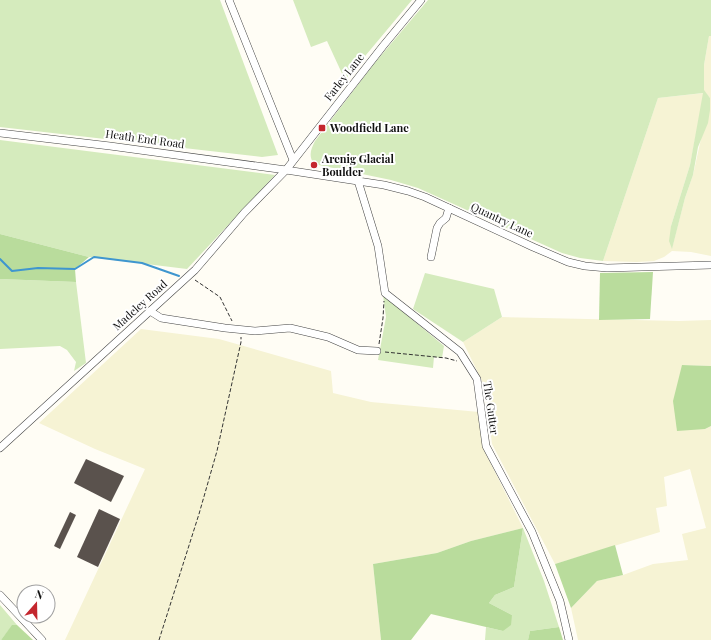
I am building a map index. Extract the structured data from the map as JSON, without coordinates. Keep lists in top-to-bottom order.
{
  "streets": {
    "street": [
      "Farley Lane",
      "Heath End Road",
      "Quantry Lane",
      "Madeley Road",
      "The Gutter"
    ]
  },
  "crossings": [
    ["Farley Lane", "Heath End Road"],
    ["Farley Lane", "Quantry Lane"],
    ["Farley Lane", "Madeley Road"],
    ["Heath End Road", "Quantry Lane"],
    ["Heath End Road", "Madeley Road"],
    ["Quantry Lane", "Madeley Road"]
  ],
  "places": {
    "transit": ["Woodfield Lane"],
    "other": ["Arenig Glacial Boulder"]
  },
  "north": "top"
}
